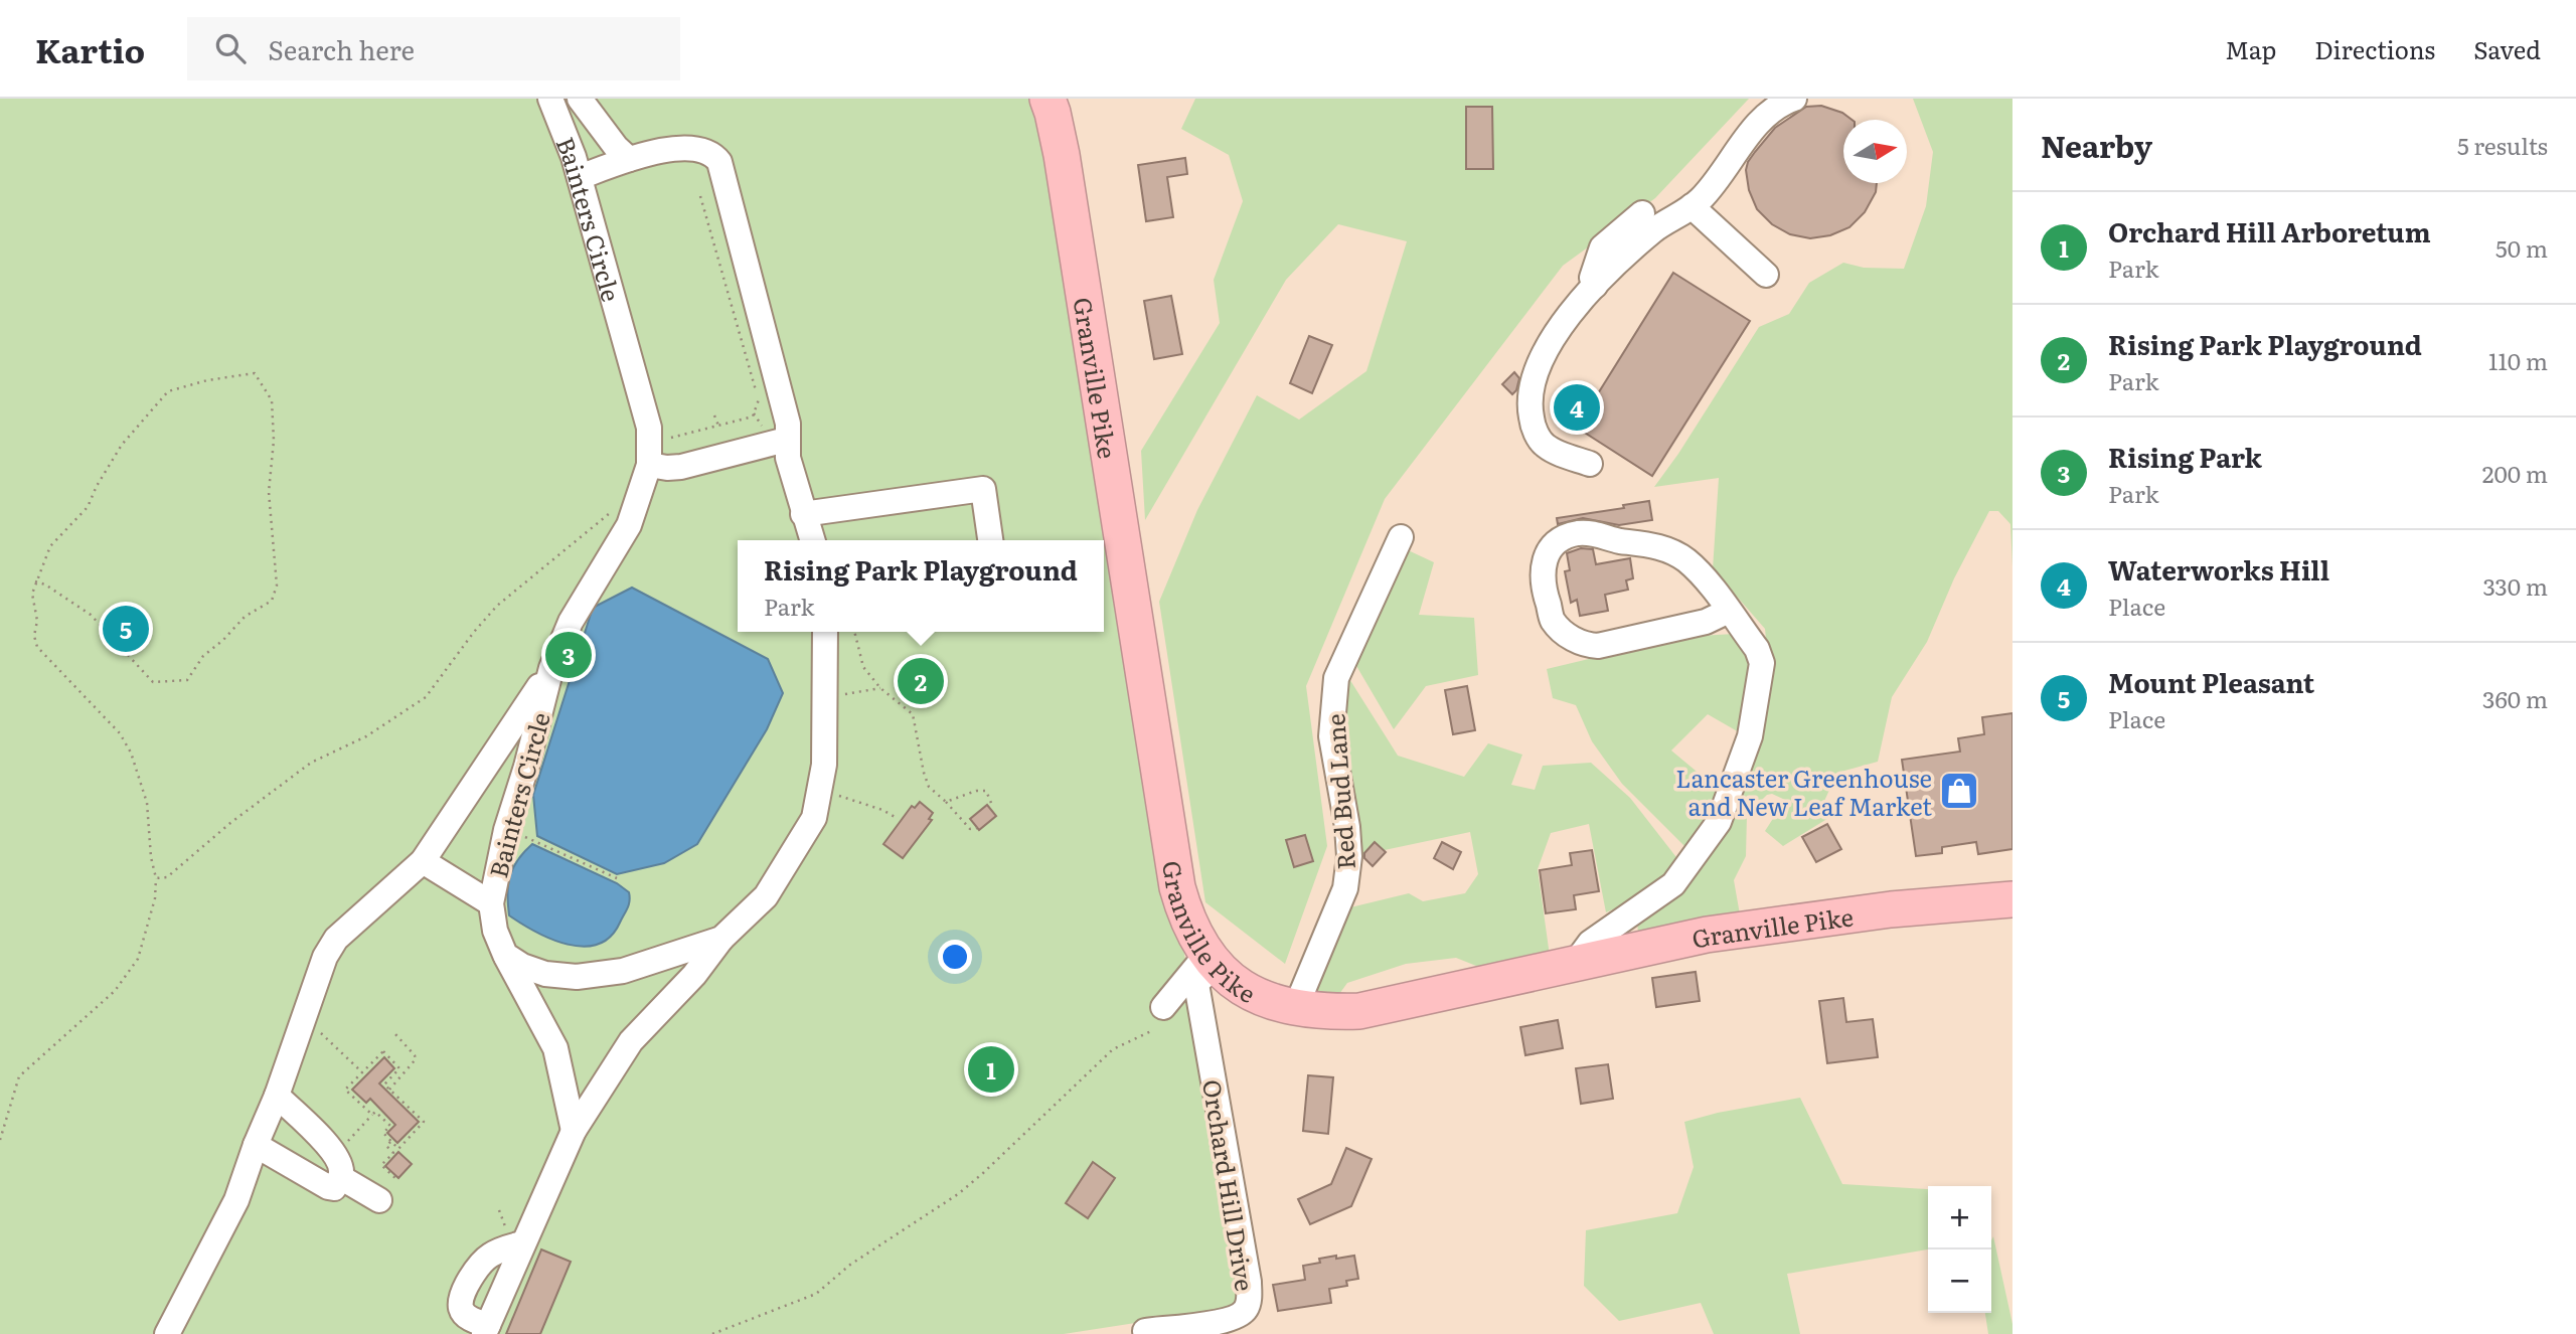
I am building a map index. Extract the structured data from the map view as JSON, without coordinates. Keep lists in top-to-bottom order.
{
  "streets": {
    "highway": ["Granville Pike"],
    "street": ["Bainters Circle", "Red Bud Lane", "Orchard Hill Drive"]
  },
  "crossings": [
    ["Granville Pike", "Red Bud Lane"],
    ["Granville Pike", "Orchard Hill Drive"]
  ],
  "places": {
    "shop": ["Lancaster Greenhouse and New Leaf Market"]
  },
  "north": "right",
  "page": {
    "header": "Kartio",
    "search": "Search here",
    "nav": ["Map", "Directions", "Saved"],
    "heading": ["Nearby", "5 results"],
    "list": [
      {
        "mark": "1",
        "name": "Orchard Hill Arboretum",
        "note": "Park",
        "value": "50 m"
      },
      {
        "mark": "2",
        "name": "Rising Park Playground",
        "note": "Park",
        "value": "110 m"
      },
      {
        "mark": "3",
        "name": "Rising Park",
        "note": "Park",
        "value": "200 m"
      },
      {
        "mark": "4",
        "name": "Waterworks Hill",
        "note": "Place",
        "value": "330 m"
      },
      {
        "mark": "5",
        "name": "Mount Pleasant",
        "note": "Place",
        "value": "360 m"
      }
    ],
    "pins": [
      "4",
      "5",
      "3",
      "2",
      "1"
    ],
    "popup": ["Rising Park Playground", "Park"],
    "map_buttons": ["+", "−"]
  }
}
